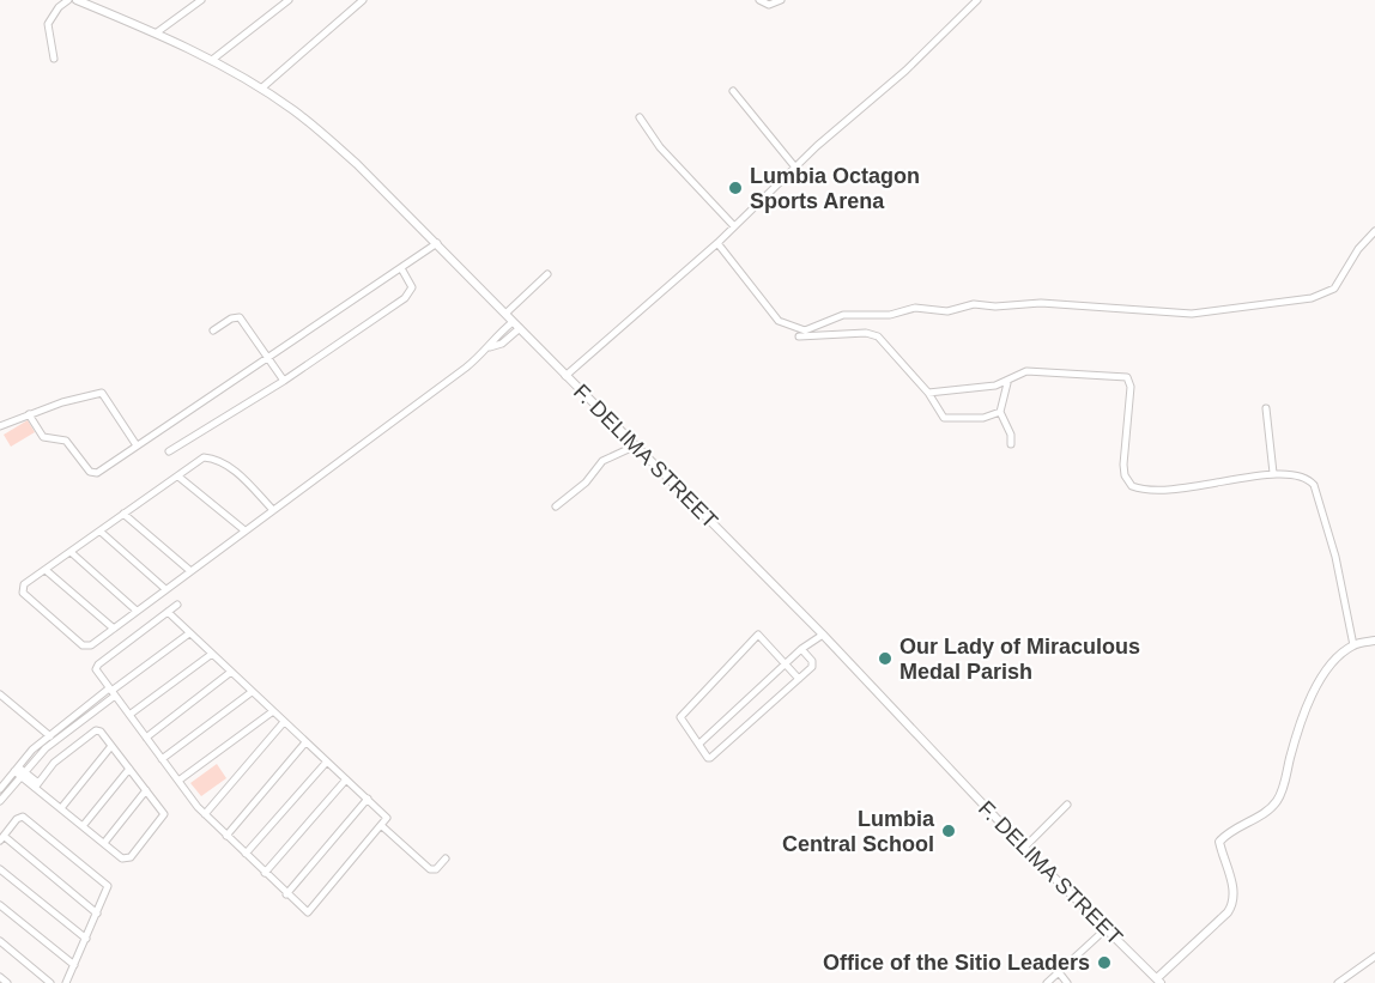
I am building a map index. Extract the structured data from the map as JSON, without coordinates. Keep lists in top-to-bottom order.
{
  "streets": {
    "street": ["F. DELIMA STREET"]
  },
  "places": [
    "Lumbia Octagon Sports Arena",
    "Our Lady of Miraculous Medal Parish",
    "Lumbia Central School",
    "Office of the Sitio Leaders"
  ]
}
